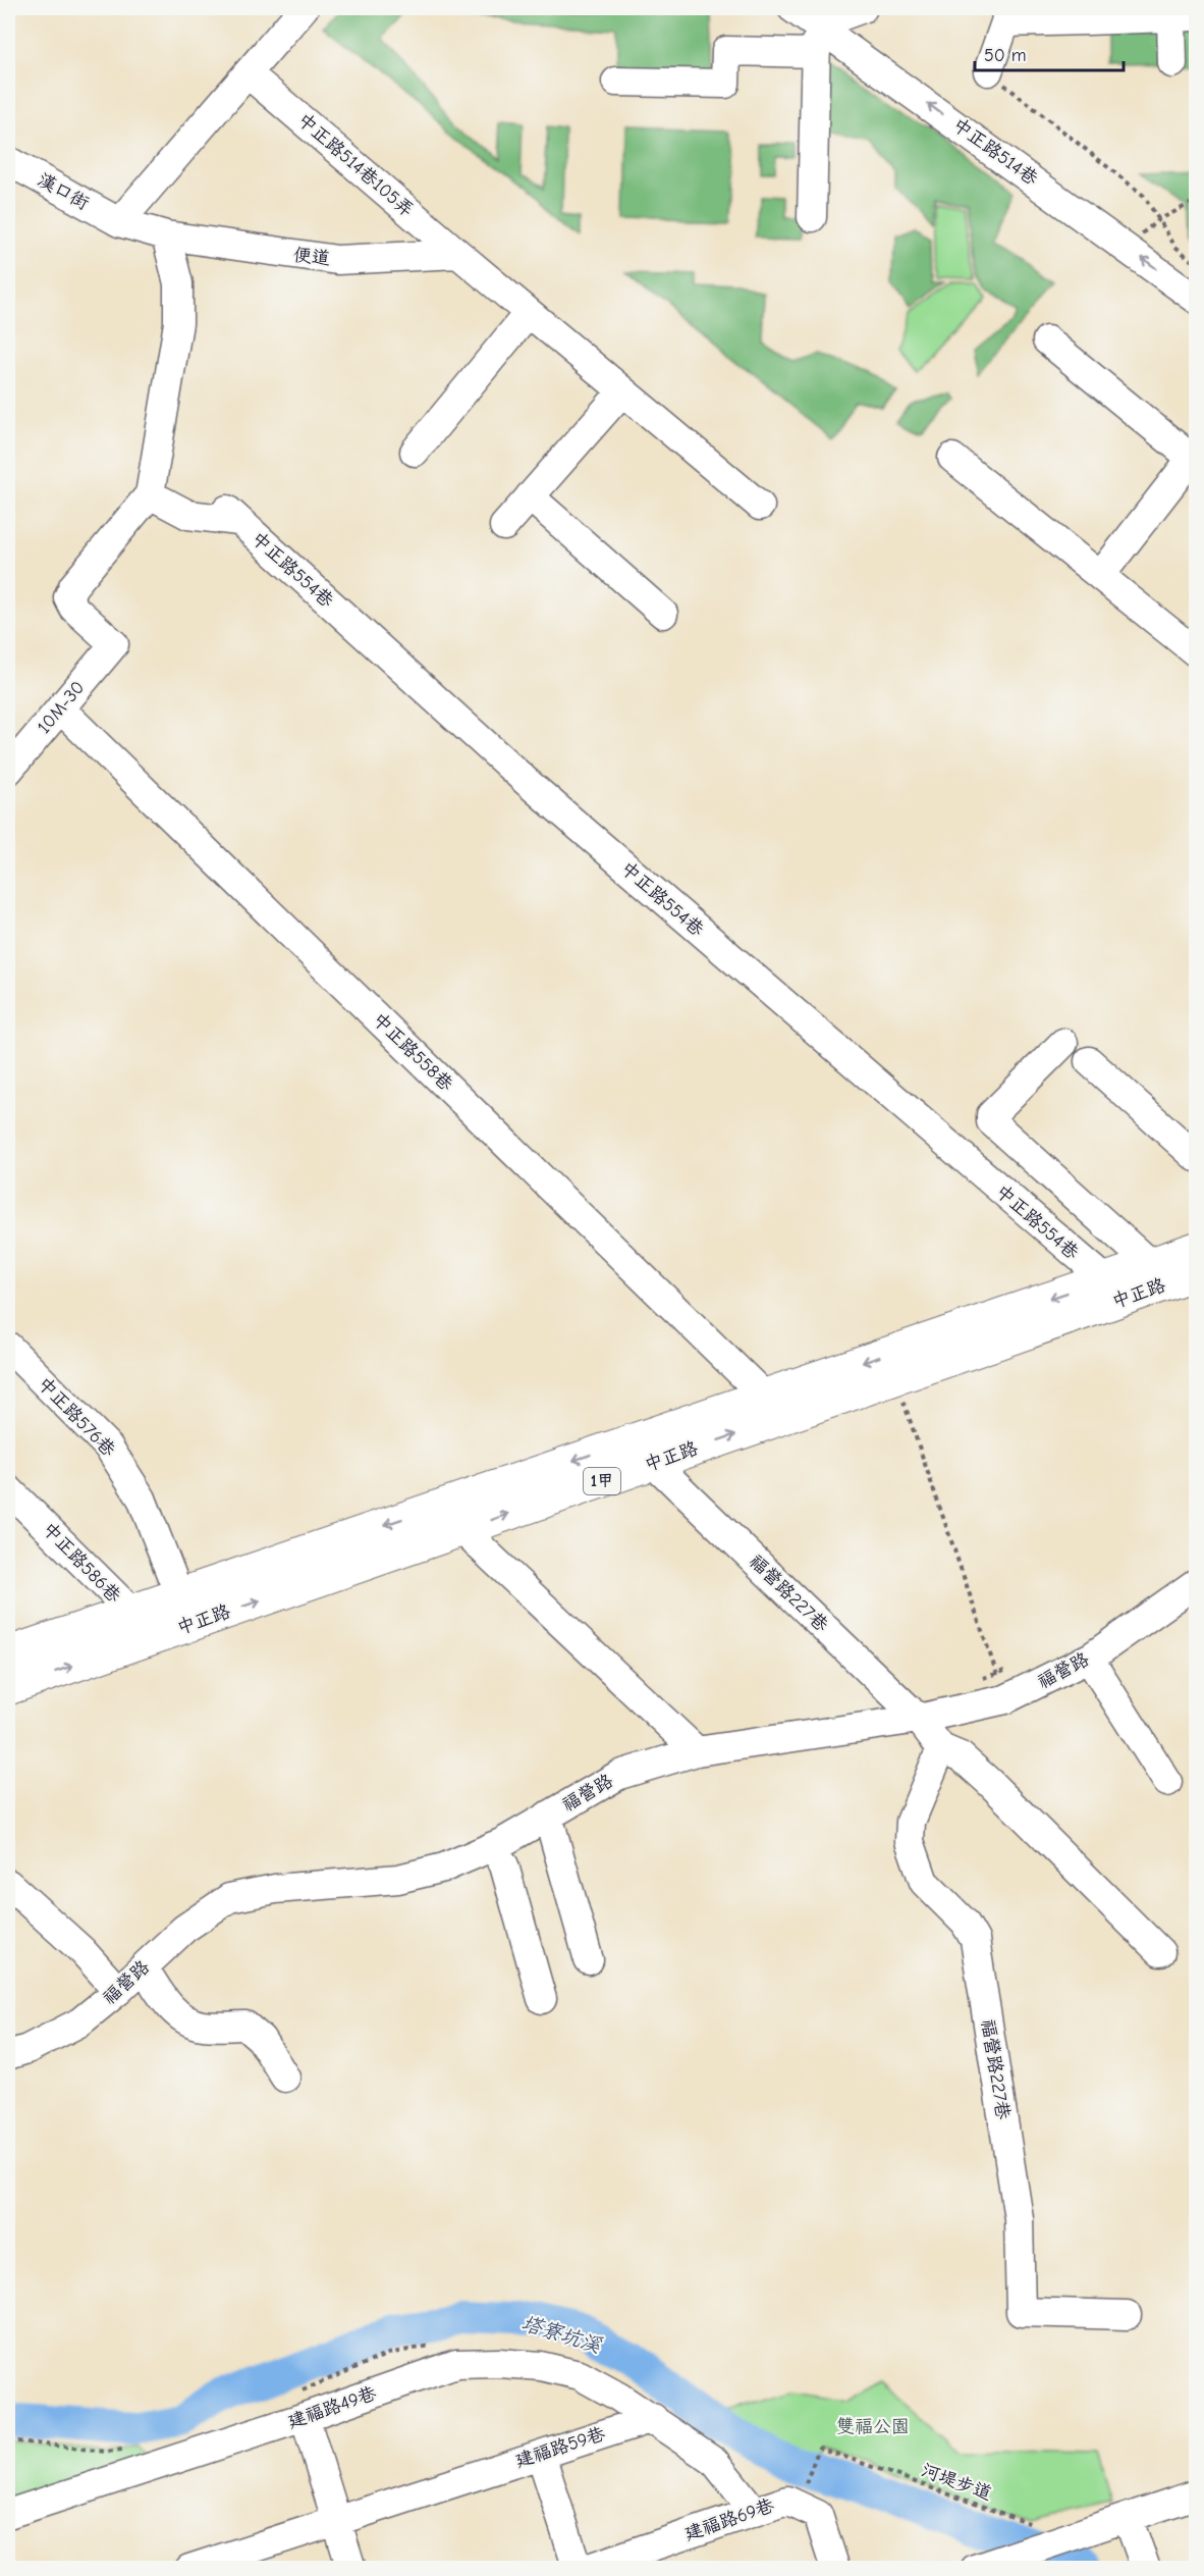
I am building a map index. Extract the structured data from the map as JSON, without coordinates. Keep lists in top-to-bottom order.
{
  "streets": {
    "main road": ["中正路", "1甲"],
    "street": [
      "中正路514巷",
      "中正路514巷105弄",
      "漢口街",
      "便道",
      "中正路554巷",
      "10M-30",
      "中正路558巷",
      "中正路576巷",
      "中正路586巷",
      "福營路227巷",
      "福營路",
      "建福路49巷",
      "建福路59巷",
      "建福路69巷"
    ],
    "path": ["河堤步道"]
  },
  "crossings": [
    ["中正路514巷105弄", "便道"],
    ["漢口街", "便道"],
    ["中正路554巷", "10M-30"],
    ["中正路554巷", "中正路"],
    ["10M-30", "中正路558巷"],
    ["中正路558巷", "中正路"],
    ["中正路", "中正路576巷"],
    ["中正路", "中正路586巷"],
    ["中正路", "福營路227巷"],
    ["福營路227巷", "福營路"],
    ["建福路49巷", "建福路59巷"]
  ],
  "one_way": ["中正路514巷"],
  "water": ["塔寮坑溪"],
  "parks": ["雙福公園"],
  "scale_bar": "50 m"
}
